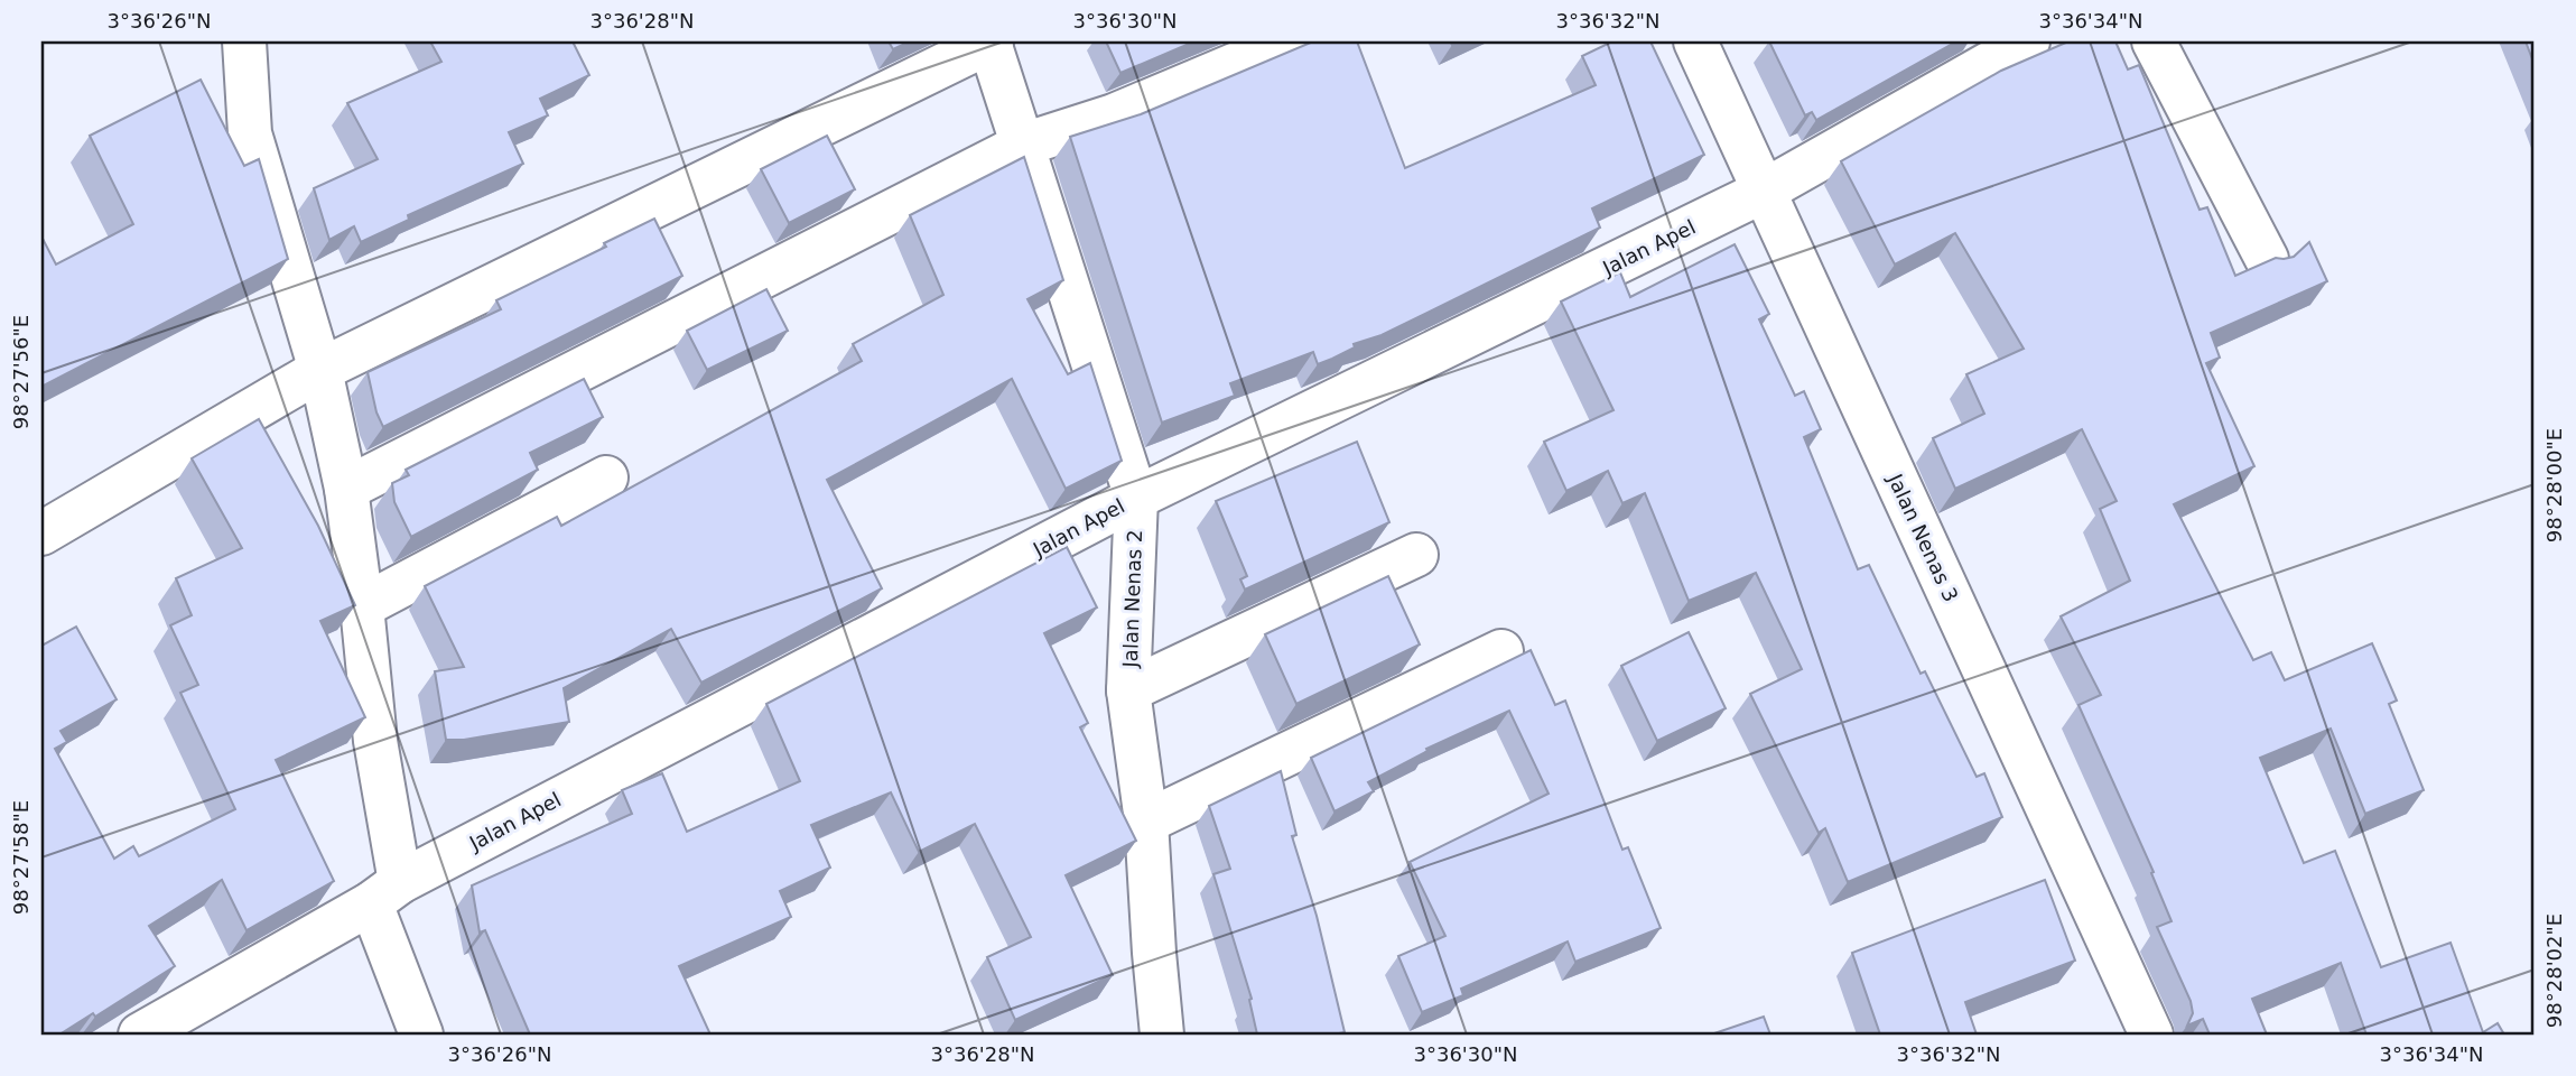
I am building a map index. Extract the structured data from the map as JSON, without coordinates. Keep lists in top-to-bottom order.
{
  "streets": {
    "street": ["Jalan Apel", "Jalan Nenas 3", "Jalan Nenas 2"]
  },
  "crossings": [
    ["Jalan Apel", "Jalan Nenas 3"],
    ["Jalan Apel", "Jalan Nenas 2"]
  ],
  "coordinates": [
    "3°36'26\"N",
    "3°36'28\"N",
    "3°36'30\"N",
    "3°36'32\"N",
    "3°36'34\"N",
    "98°27'56\"E",
    "98°28'00\"E",
    "98°27'58\"E",
    "98°28'02\"E"
  ]
}
